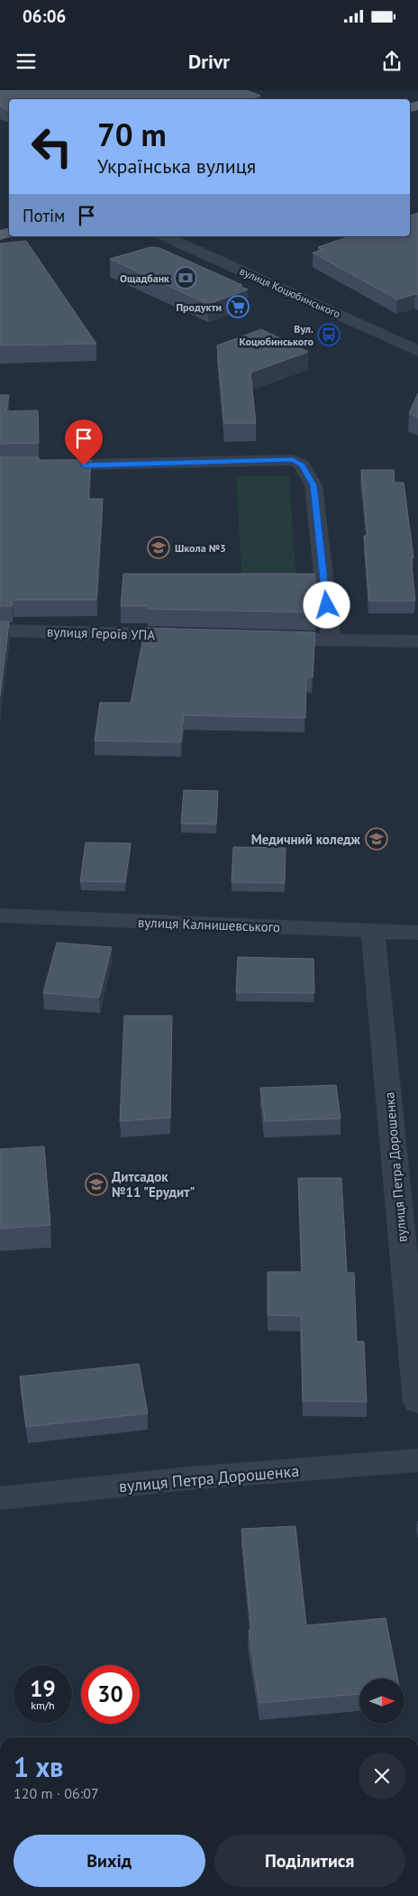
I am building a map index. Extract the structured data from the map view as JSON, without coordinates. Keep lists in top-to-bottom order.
{
  "streets": {
    "street": [
      "вулиця Коцюбинського",
      "вулиця Героїв УПА",
      "вулиця Калнишевського",
      "вулиця Петра Дорошенка"
    ]
  },
  "crossings": [
    ["вулиця Калнишевського", "вулиця Петра Дорошенка"]
  ],
  "places": {
    "bank": ["Ощадбанк"],
    "supermarket": ["Продукти"],
    "bus stop": ["Вул. Коцюбинського"],
    "school or university": ["Школа №3", "Медичний коледж", "Дитсадок №11 \"Ерудит\""]
  },
  "north": "right",
  "page": {
    "status": "06:06",
    "header": "Drivr",
    "turn": ["70 m", "Українська вулиця"],
    "then": "Потім",
    "speed": "19 km/h",
    "limit": "30",
    "heading": ["1 хв", "120 m · 06:07"],
    "buttons": ["Вихід", "Поділитися"]
  }
}
